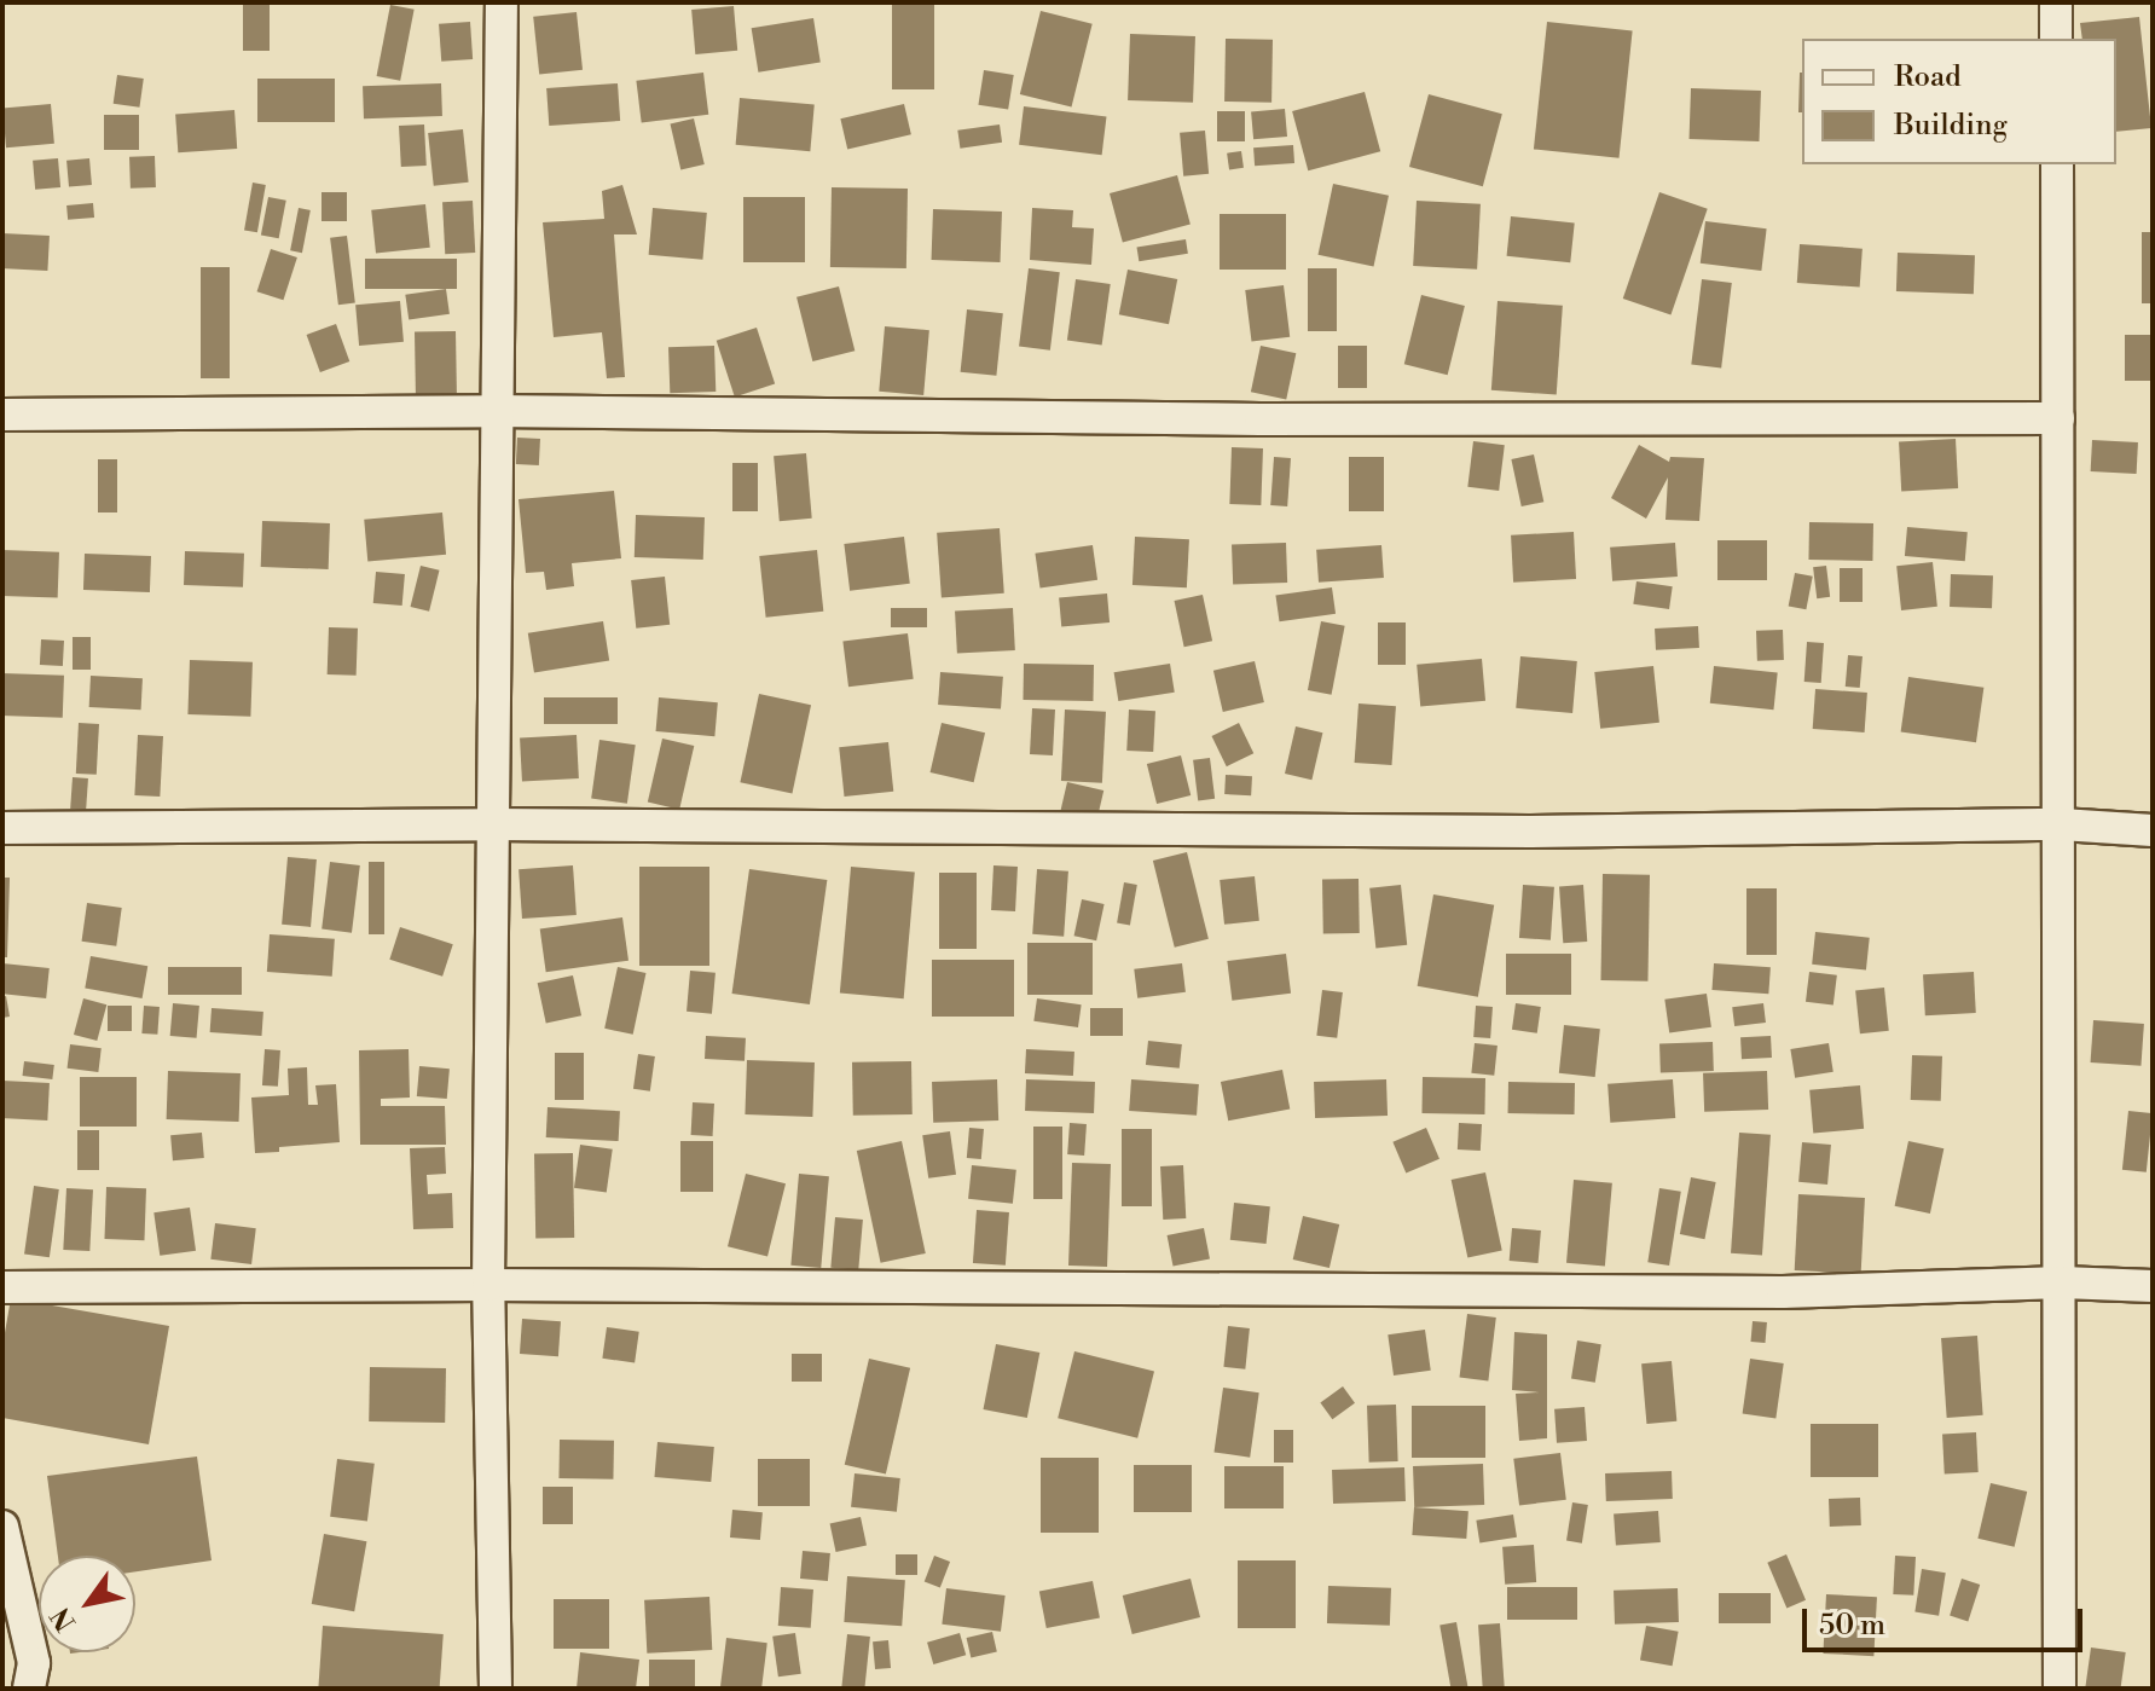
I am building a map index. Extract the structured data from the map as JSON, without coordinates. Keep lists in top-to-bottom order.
{
  "legend": ["Road", "Building"],
  "scale_bar": "50 m",
  "north": "bottom left"
}
